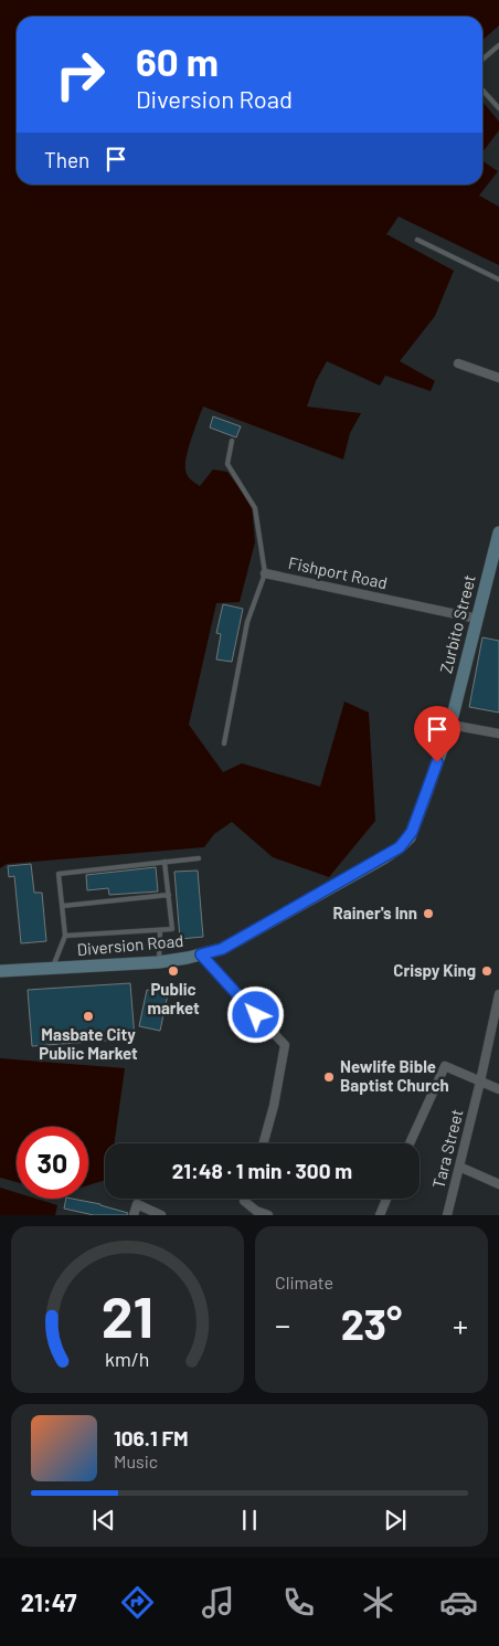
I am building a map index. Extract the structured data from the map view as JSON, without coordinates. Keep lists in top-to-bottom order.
{
  "streets": {
    "street": [
      "Fishport Road",
      "Zurbito Street",
      "Diversion Road",
      "Tara Street"
    ]
  },
  "crossings": [
    ["Fishport Road", "Zurbito Street"],
    ["Zurbito Street", "Diversion Road"]
  ],
  "places": [
    "Rainer's Inn",
    "Public market",
    "Crispy King",
    "Masbate City Public Market",
    "Newlife Bible Baptist Church"
  ],
  "page": {
    "turn": ["60 m", "Diversion Road"],
    "then": "Then",
    "limit": "30",
    "trip": "21:48 · 1 min · 300 m",
    "tile": "Climate",
    "heat": ["−", "23°", "+"],
    "song": ["106.1 FM", "Music"],
    "tabs": "21:47",
    "gauge": ["21", "km/h"]
  }
}
